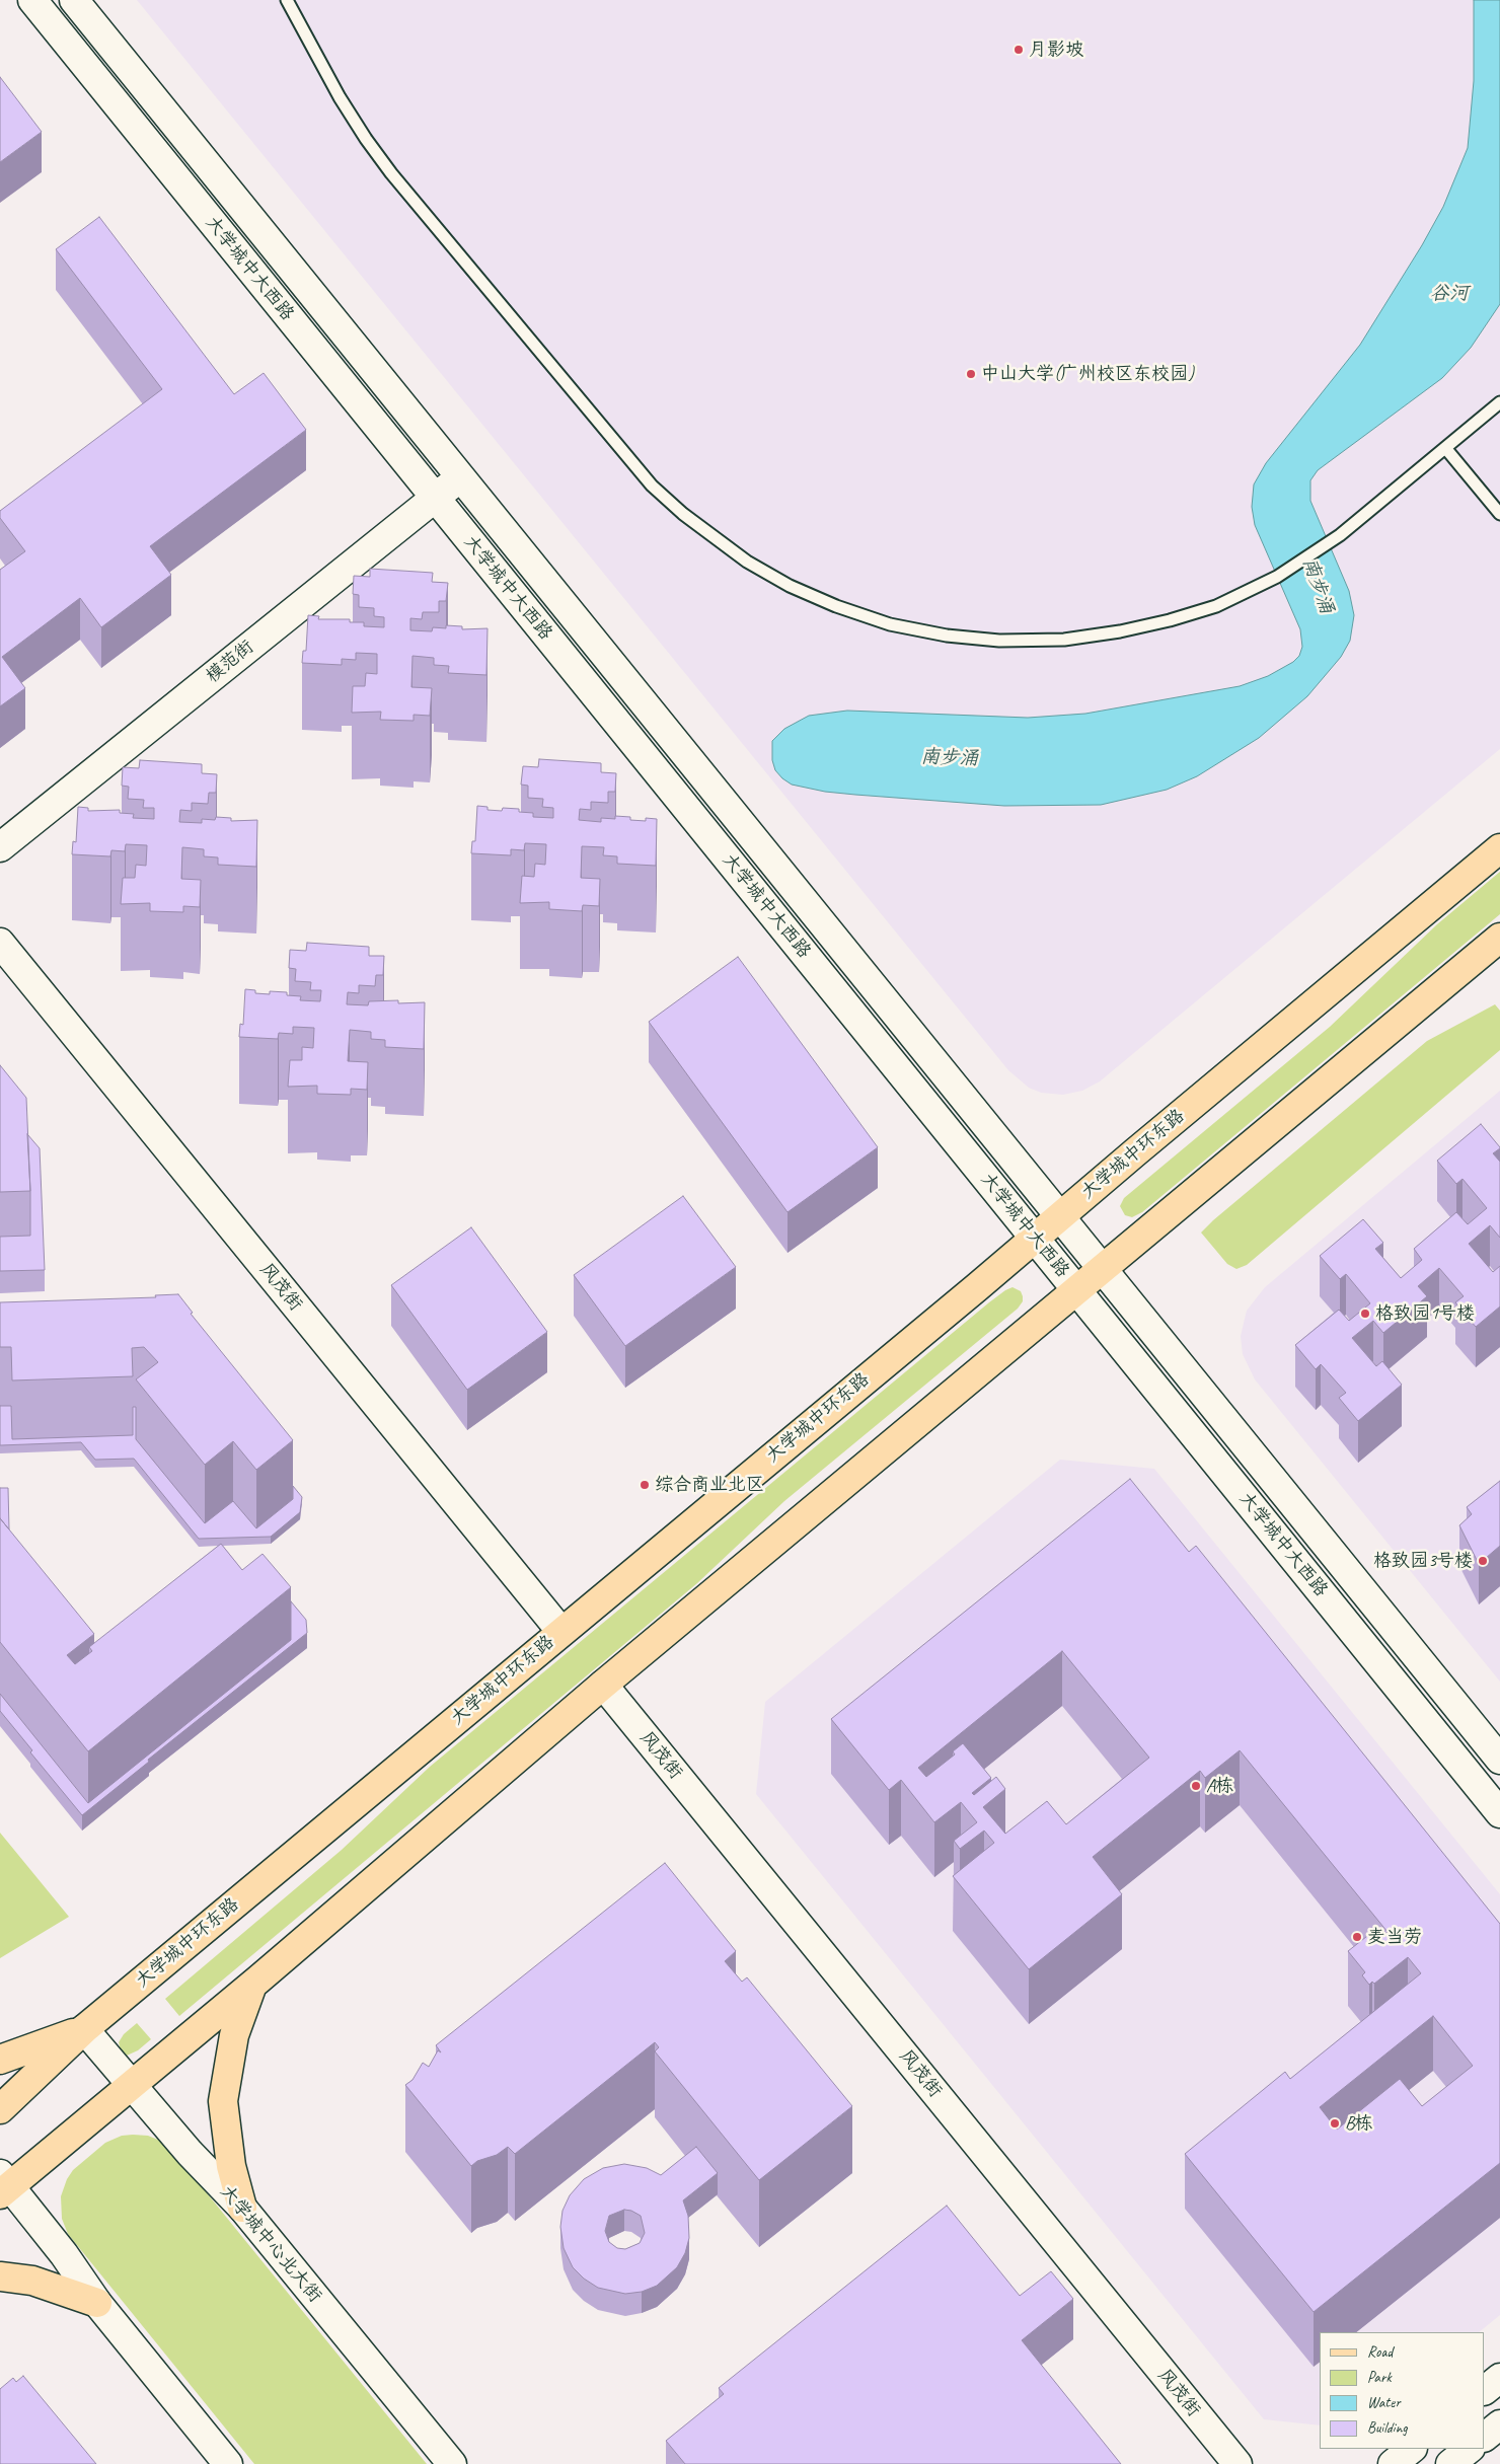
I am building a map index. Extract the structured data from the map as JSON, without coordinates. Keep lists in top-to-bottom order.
{
  "streets": {
    "main road": [
      "大学城中大西路",
      "模范街",
      "大学城中环东路",
      "风茂街",
      "大学城中心北大街"
    ]
  },
  "crossings": [
    ["大学城中大西路", "模范街"],
    ["大学城中大西路", "大学城中环东路"],
    ["大学城中环东路", "风茂街"],
    ["大学城中环东路", "大学城中心北大街"]
  ],
  "water": ["谷河", "南步涌"],
  "places": [
    "月影坡",
    "中山大学(广州校区东校园)",
    "格致园1号楼",
    "综合商业北区",
    "格致园3号楼",
    "A栋",
    "麦当劳",
    "B栋"
  ],
  "legend": [
    "Road",
    "Park",
    "Water",
    "Building"
  ]
}
